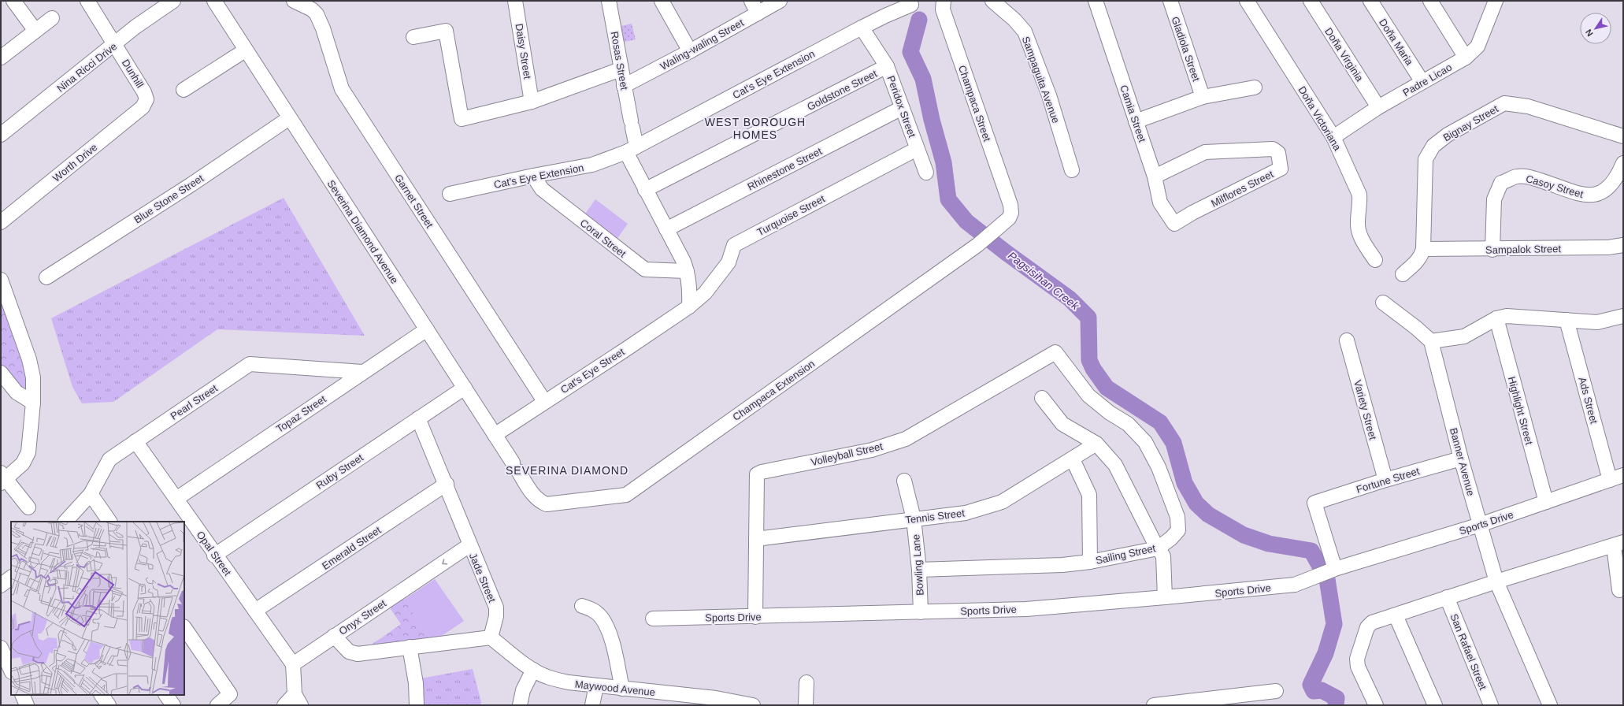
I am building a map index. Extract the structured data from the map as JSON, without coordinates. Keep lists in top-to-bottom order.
{
  "streets": {
    "street": [
      "Doña Maria",
      "Waling-waling Street",
      "Gladiola Street",
      "Daisy Street",
      "Doña Virginia",
      "Rosas Street",
      "Nina Ricci Drive",
      "Dunhill",
      "Cat's Eye Extension",
      "Sampaguita Avenue",
      "Padre Licao",
      "Goldstone Street",
      "Champaca Street",
      "Peridox Street",
      "Camia Street",
      "Doña Victoriana",
      "Bignay Street",
      "Worth Drive",
      "Rhinestone Street",
      "Casoy Street",
      "Milflores Street",
      "Blue Stone Street",
      "Garnet Street",
      "Turquoise Street",
      "Severina Diamond Avenue",
      "Coral Street",
      "Sampalok Street",
      "Cat's Eye Street",
      "Champaca Extension",
      "Ads Street",
      "Pearl Street",
      "Variety Street",
      "Highlight Street",
      "Topaz Street",
      "Volleyball Street",
      "Banner Avenue",
      "Ruby Street",
      "Fortune Street",
      "Tennis Street",
      "Sports Drive",
      "Emerald Street",
      "Opal Street",
      "Sailing Street",
      "Bowling Lane",
      "Jade Street",
      "Onyx Street",
      "San Rafael Street",
      "Maywood Avenue"
    ]
  },
  "crossings": [
    ["Doña Maria", "Padre Licao"],
    ["Waling-waling Street", "Rosas Street"],
    ["Doña Virginia", "Padre Licao"],
    ["Rosas Street", "Cat's Eye Extension"],
    ["Nina Ricci Drive", "Dunhill"],
    ["Dunhill", "Worth Drive"],
    ["Cat's Eye Extension", "Peridox Street"],
    ["Cat's Eye Extension", "Coral Street"],
    ["Padre Licao", "Doña Victoriana"],
    ["Goldstone Street", "Peridox Street"],
    ["Champaca Street", "Champaca Extension"],
    ["Peridox Street", "Rhinestone Street"],
    ["Peridox Street", "Turquoise Street"],
    ["Camia Street", "Milflores Street"],
    ["Bignay Street", "Sampalok Street"],
    ["Casoy Street", "Sampalok Street"],
    ["Blue Stone Street", "Severina Diamond Avenue"],
    ["Garnet Street", "Cat's Eye Street"],
    ["Turquoise Street", "Cat's Eye Street"],
    ["Severina Diamond Avenue", "Cat's Eye Street"],
    ["Severina Diamond Avenue", "Champaca Extension"],
    ["Severina Diamond Avenue", "Topaz Street"],
    ["Severina Diamond Avenue", "Ruby Street"],
    ["Ads Street", "Sports Drive"],
    ["Pearl Street", "Topaz Street"],
    ["Pearl Street", "Opal Street"],
    ["Variety Street", "Fortune Street"],
    ["Highlight Street", "Sports Drive"],
    ["Topaz Street", "Opal Street"],
    ["Volleyball Street", "Tennis Street"],
    ["Volleyball Street", "Sports Drive"],
    ["Volleyball Street", "Sailing Street"],
    ["Banner Avenue", "Fortune Street"],
    ["Banner Avenue", "Sports Drive"],
    ["Ruby Street", "Opal Street"],
    ["Ruby Street", "Jade Street"],
    ["Fortune Street", "Sports Drive"],
    ["Tennis Street", "Bowling Lane"],
    ["Sports Drive", "Bowling Lane"],
    ["Emerald Street", "Opal Street"],
    ["Emerald Street", "Jade Street"],
    ["Opal Street", "Onyx Street"],
    ["Sailing Street", "Bowling Lane"],
    ["Jade Street", "Onyx Street"],
    ["Jade Street", "Maywood Avenue"]
  ],
  "one_way": ["Onyx Street"],
  "districts": ["WEST BOROUGH HOMES", "SEVERINA DIAMOND"],
  "water": ["Pagsisihan Creek"],
  "north": "bottom left"
}
